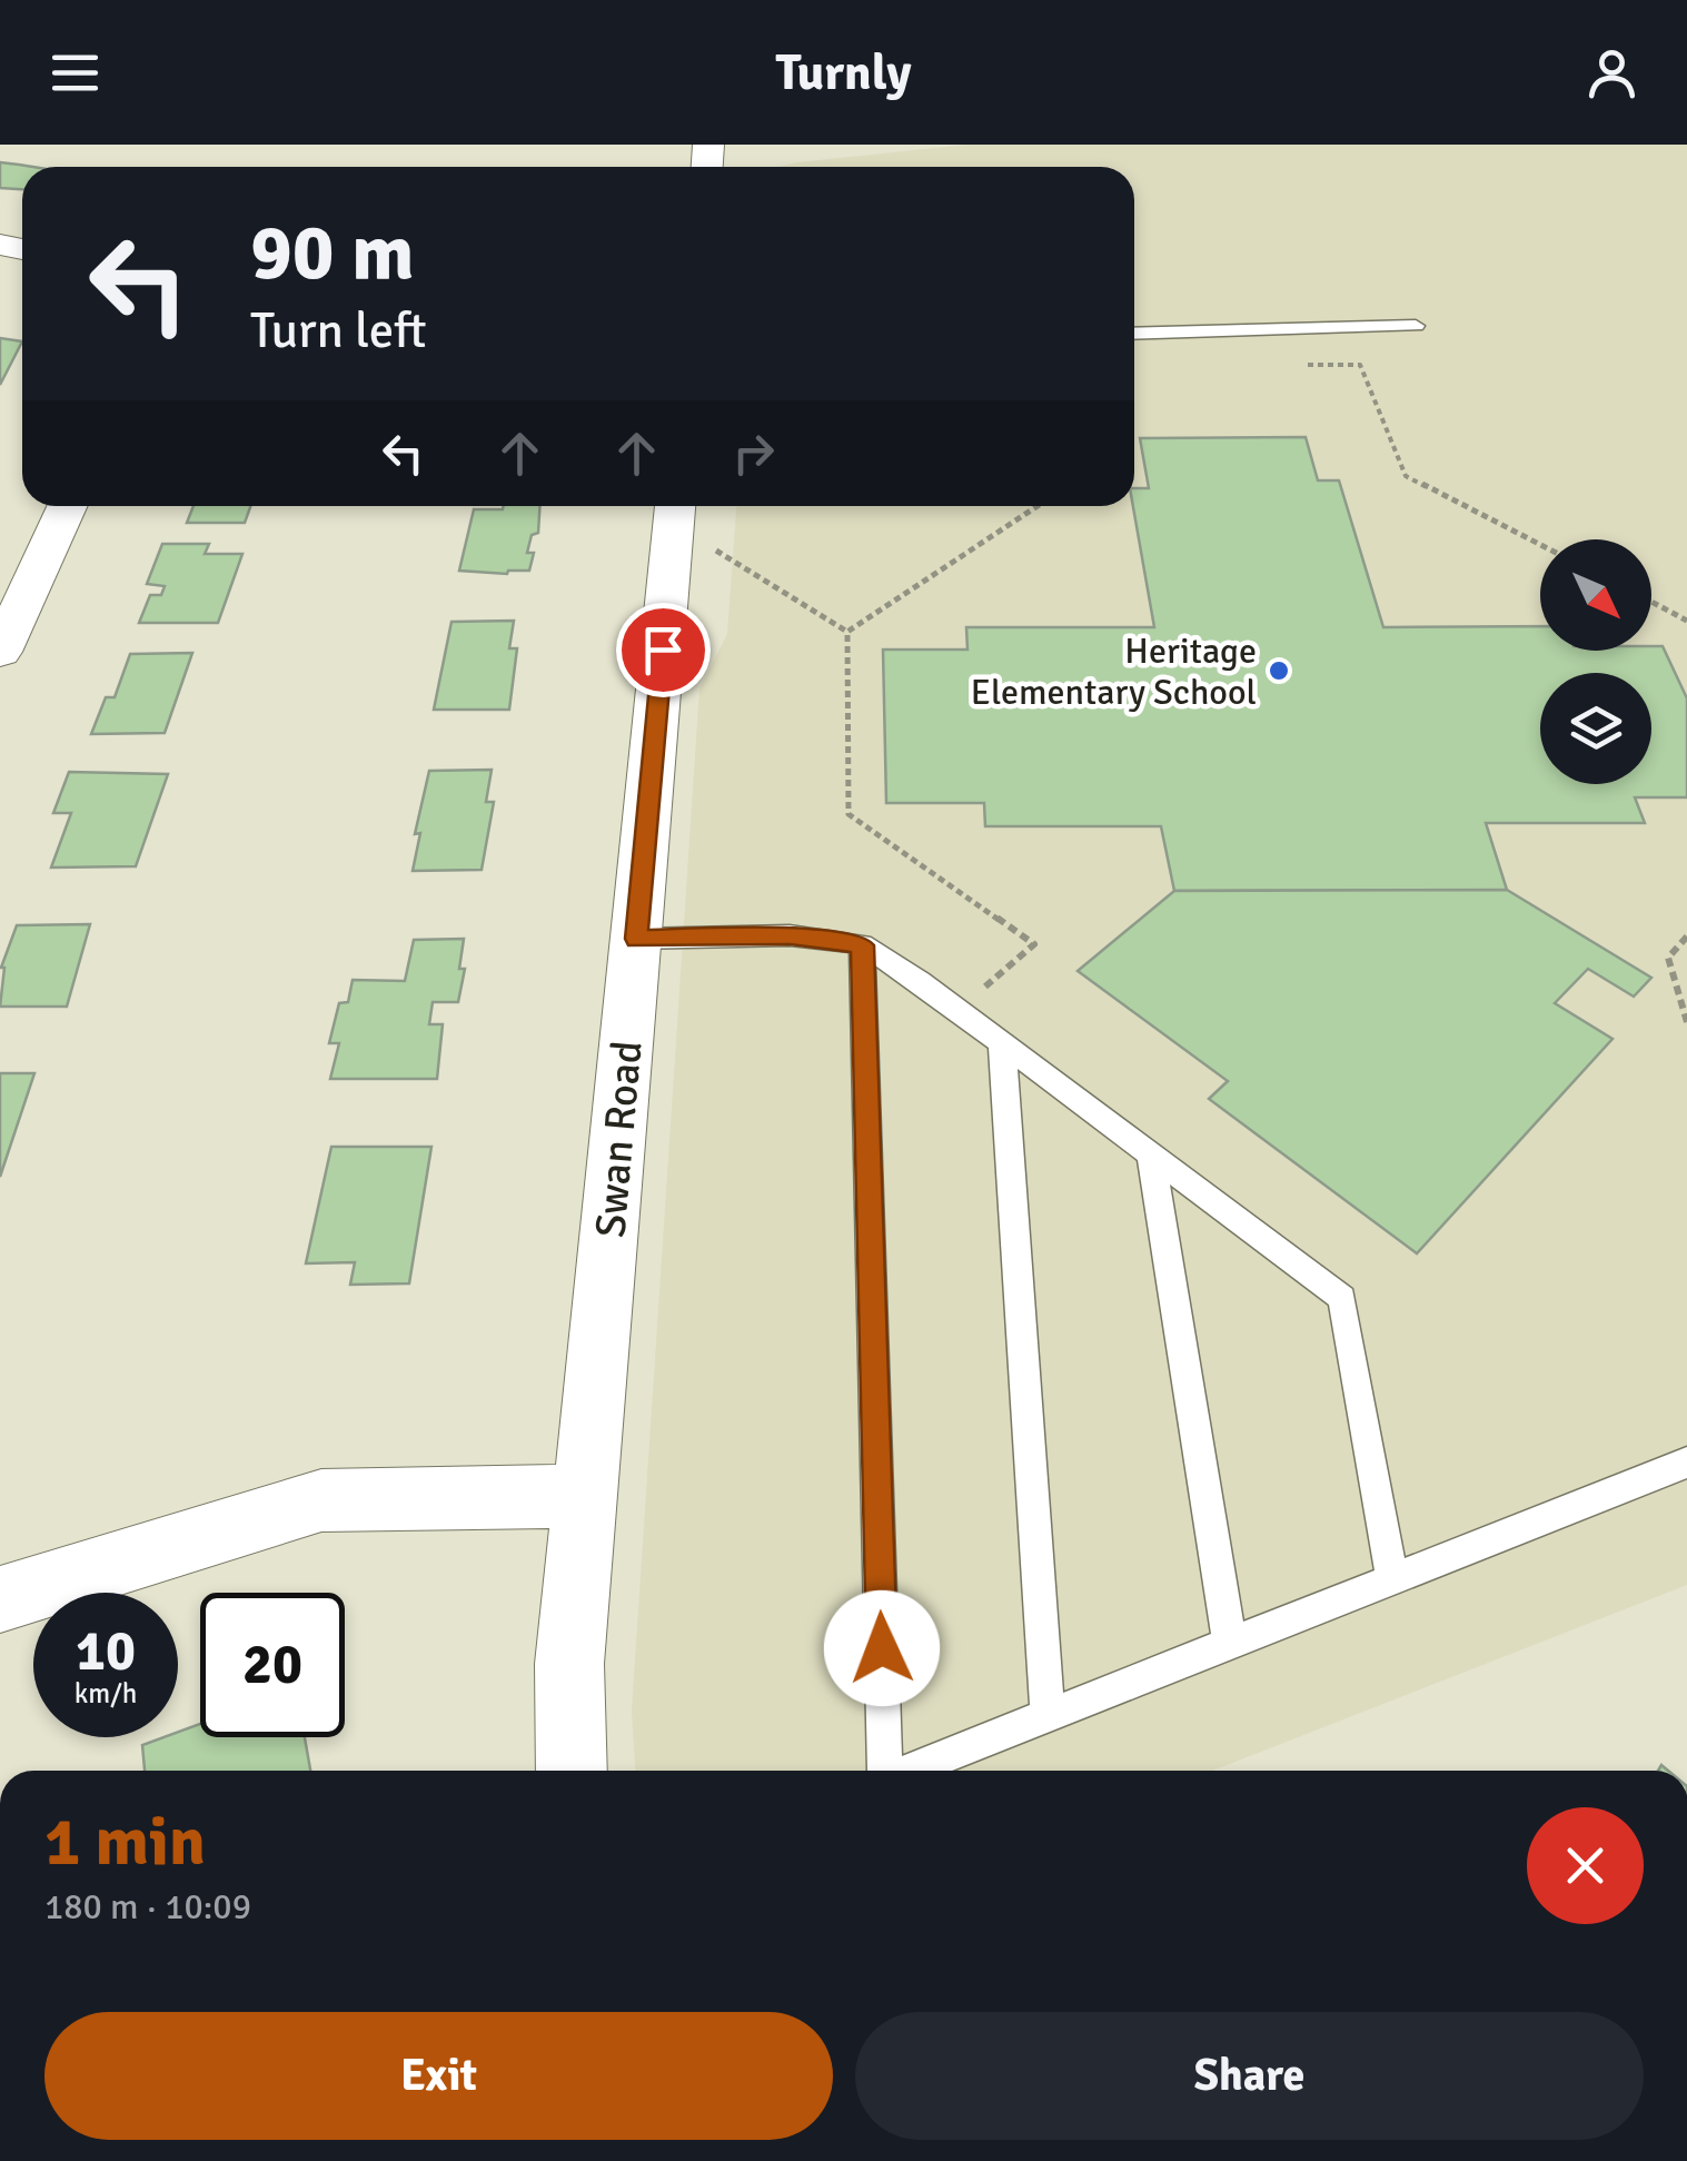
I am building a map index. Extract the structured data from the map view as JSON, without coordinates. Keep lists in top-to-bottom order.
{
  "streets": {
    "street": ["Swan Road"]
  },
  "places": ["Heritage Elementary School"],
  "north": "bottom right",
  "page": {
    "header": "Turnly",
    "turn": ["90 m", "Turn left"],
    "speed": "10 km/h",
    "limit": "20",
    "heading": ["1 min", "180 m · 10:09"],
    "buttons": ["Exit", "Share"]
  }
}
